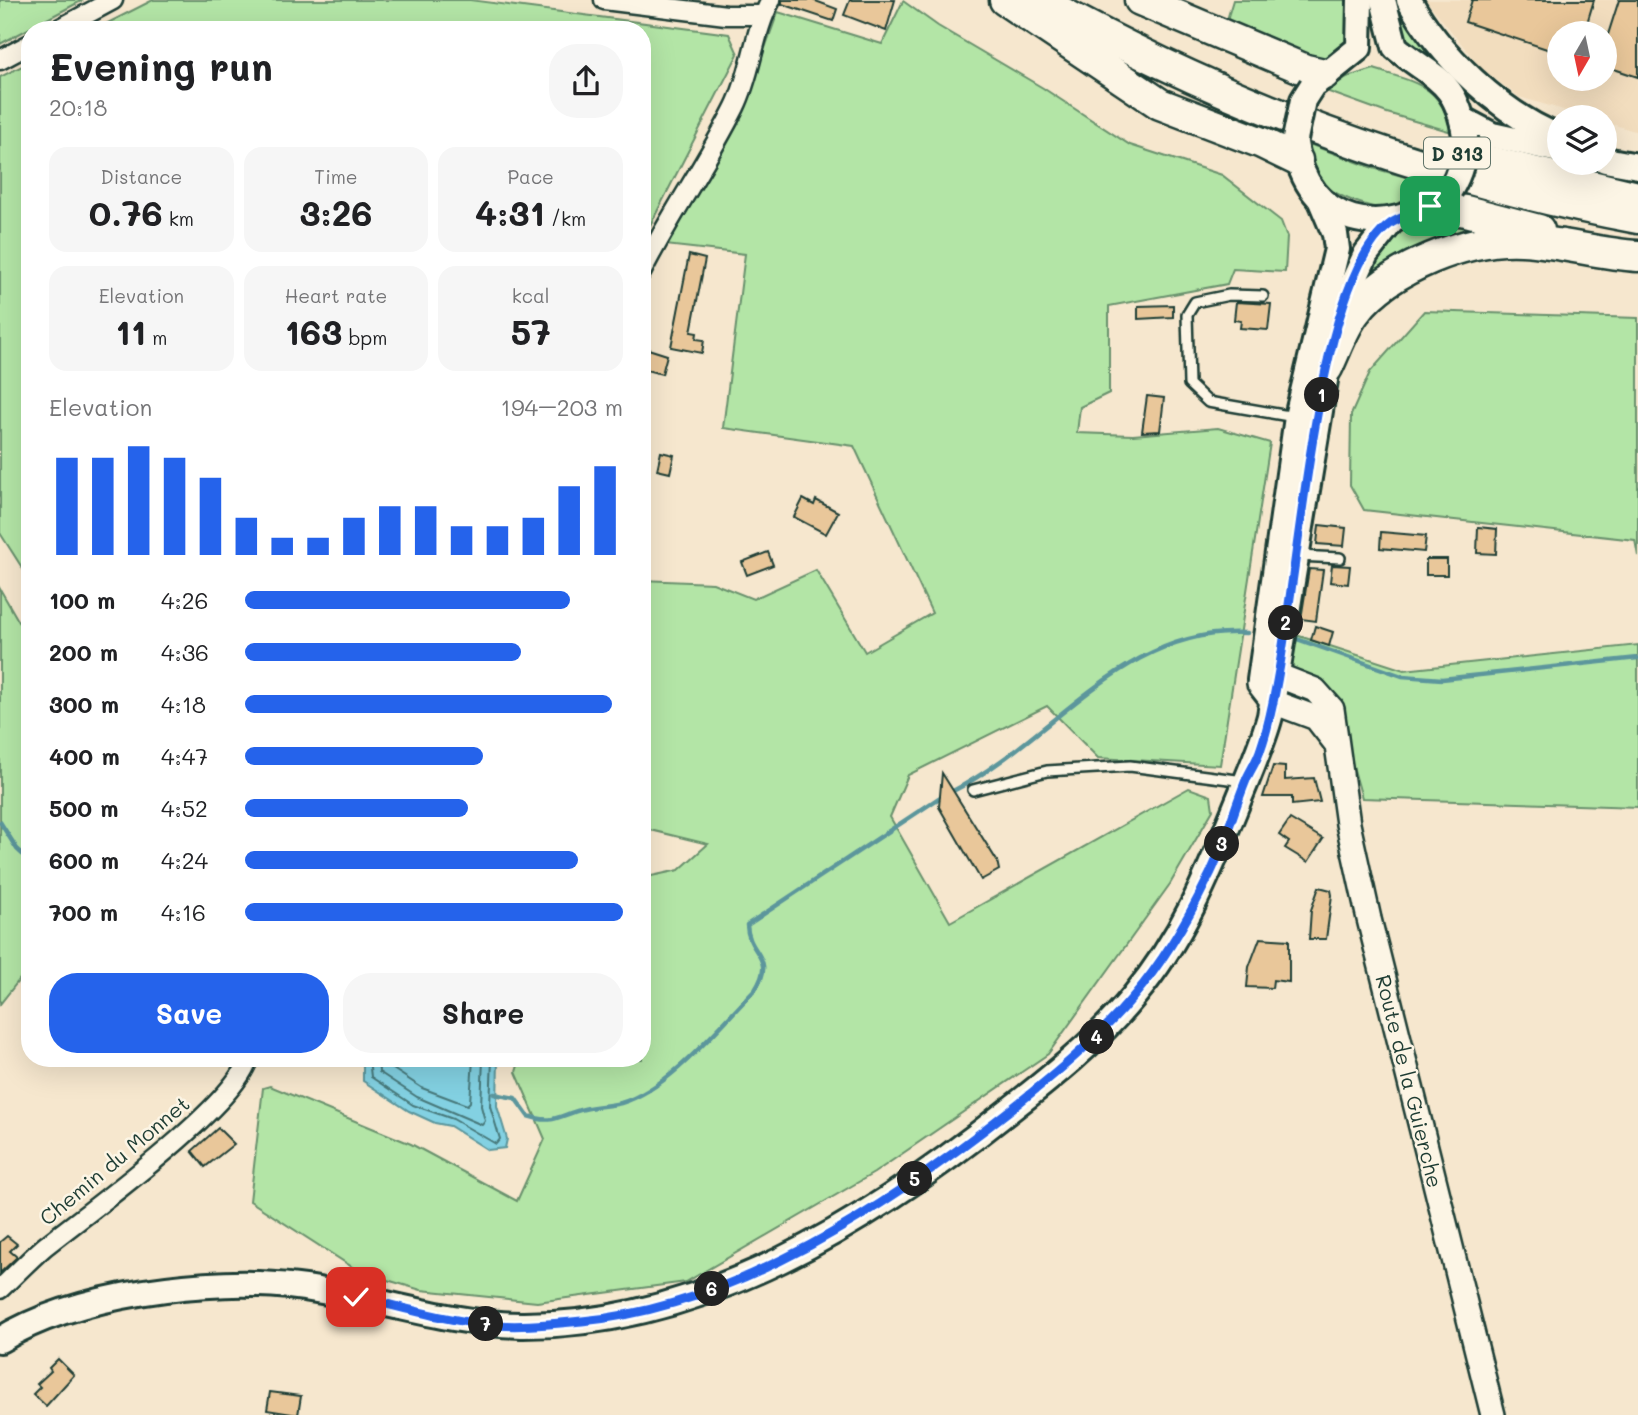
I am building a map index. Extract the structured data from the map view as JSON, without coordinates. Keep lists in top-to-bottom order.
{
  "streets": {
    "highway": ["D 313"],
    "street": ["Route de la Guierche", "Chemin du Monnet"]
  },
  "north": "bottom",
  "page": {
    "heading": ["Evening run", "20:18"],
    "stats": [
      ["Distance", "0.76 km"],
      ["Time", "3:26"],
      ["Pace", "4:31 /km"],
      ["Elevation", "11 m"],
      ["Heart rate", "163 bpm"],
      ["kcal", "57"]
    ],
    "pins": [
      "1",
      "2",
      "3",
      "4",
      "5",
      "6",
      "7"
    ],
    "chart": ["Elevation", "194–203 m"],
    "list": [
      {
        "name": "100 m",
        "note": "4:26"
      },
      {
        "name": "200 m",
        "note": "4:36"
      },
      {
        "name": "300 m",
        "note": "4:18"
      },
      {
        "name": "400 m",
        "note": "4:47"
      },
      {
        "name": "500 m",
        "note": "4:52"
      },
      {
        "name": "600 m",
        "note": "4:24"
      },
      {
        "name": "700 m",
        "note": "4:16"
      }
    ],
    "buttons": ["Save", "Share"]
  }
}
